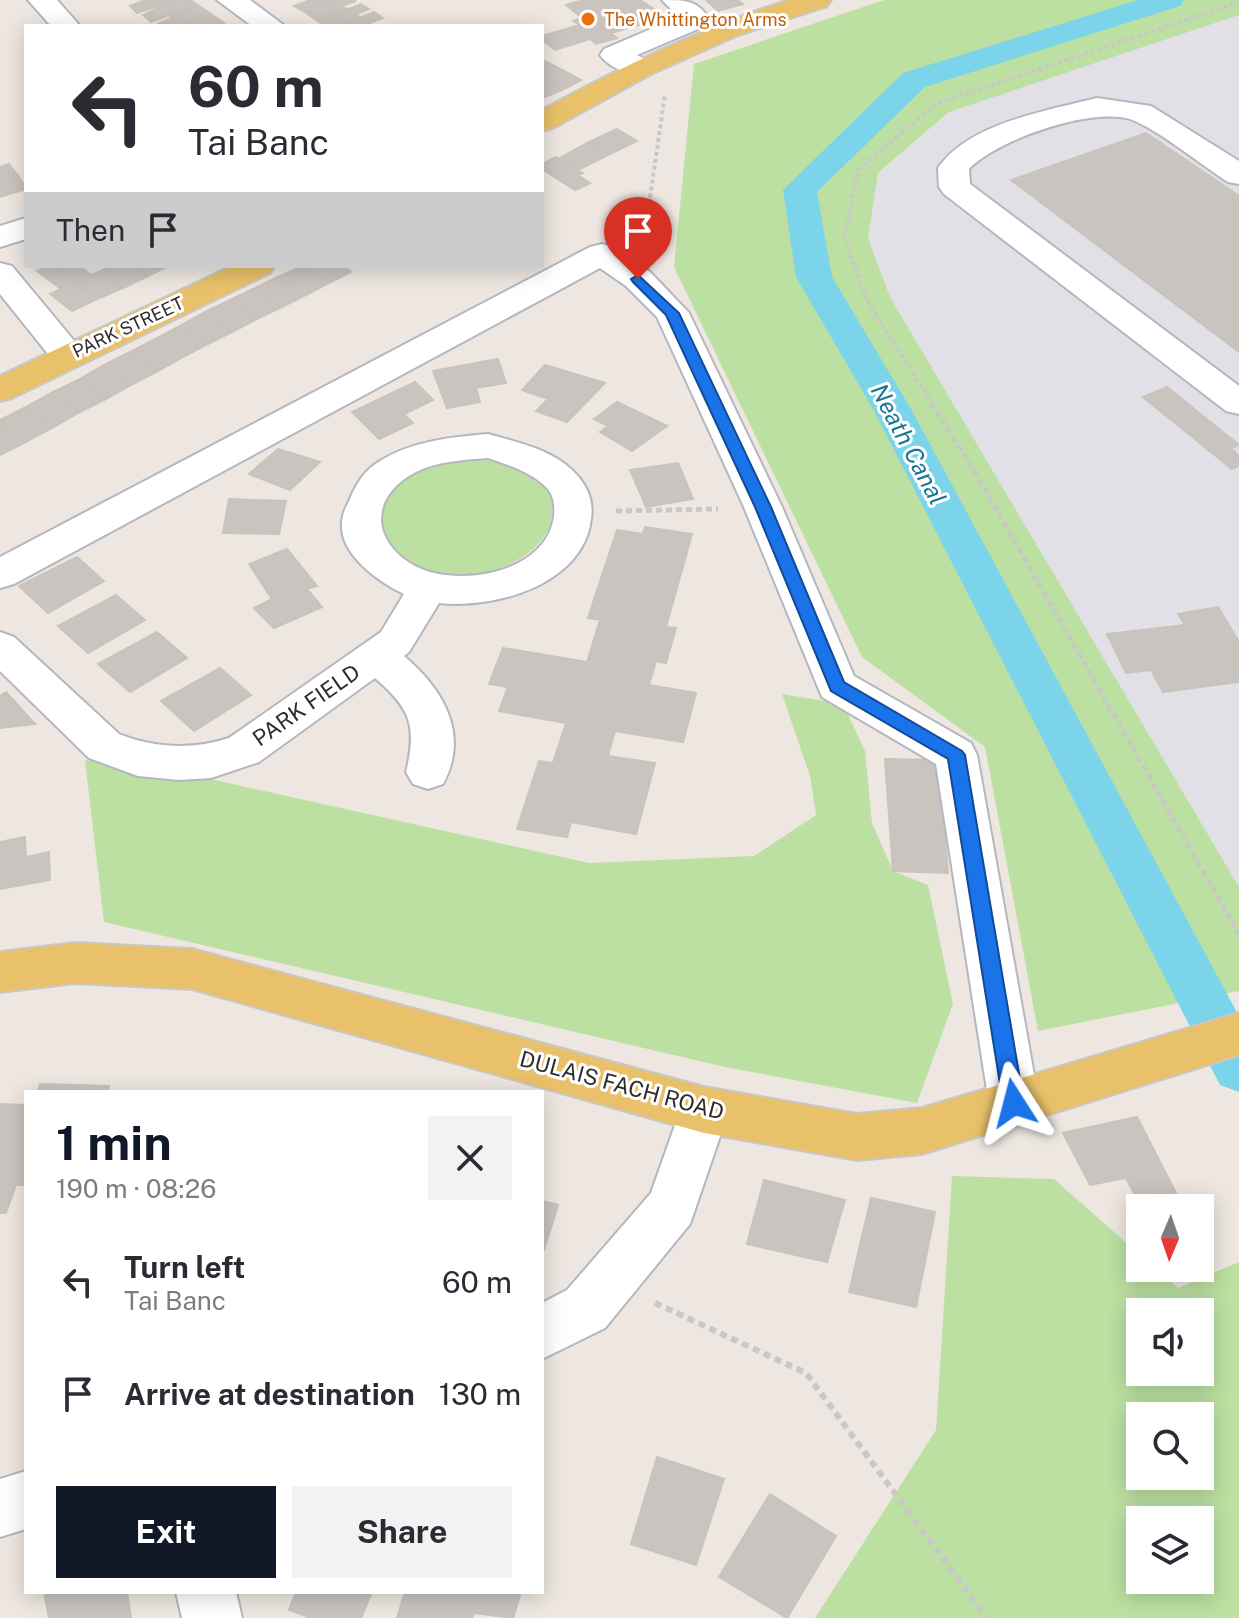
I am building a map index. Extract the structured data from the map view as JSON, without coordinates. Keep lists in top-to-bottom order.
{
  "streets": {
    "main road": ["PARK STREET", "DULAIS FACH ROAD"],
    "street": ["PARK FIELD"]
  },
  "water": ["Neath Canal"],
  "places": ["The Whittington Arms"],
  "north": "bottom",
  "page": {
    "turn": ["60 m", "Tai Banc"],
    "then": "Then",
    "heading": ["1 min", "190 m · 08:26"],
    "list": [
      {
        "name": "Turn left",
        "note": "Tai Banc",
        "value": "60 m"
      },
      {
        "name": "Arrive at destination",
        "value": "130 m"
      }
    ],
    "buttons": ["Exit", "Share"]
  }
}
